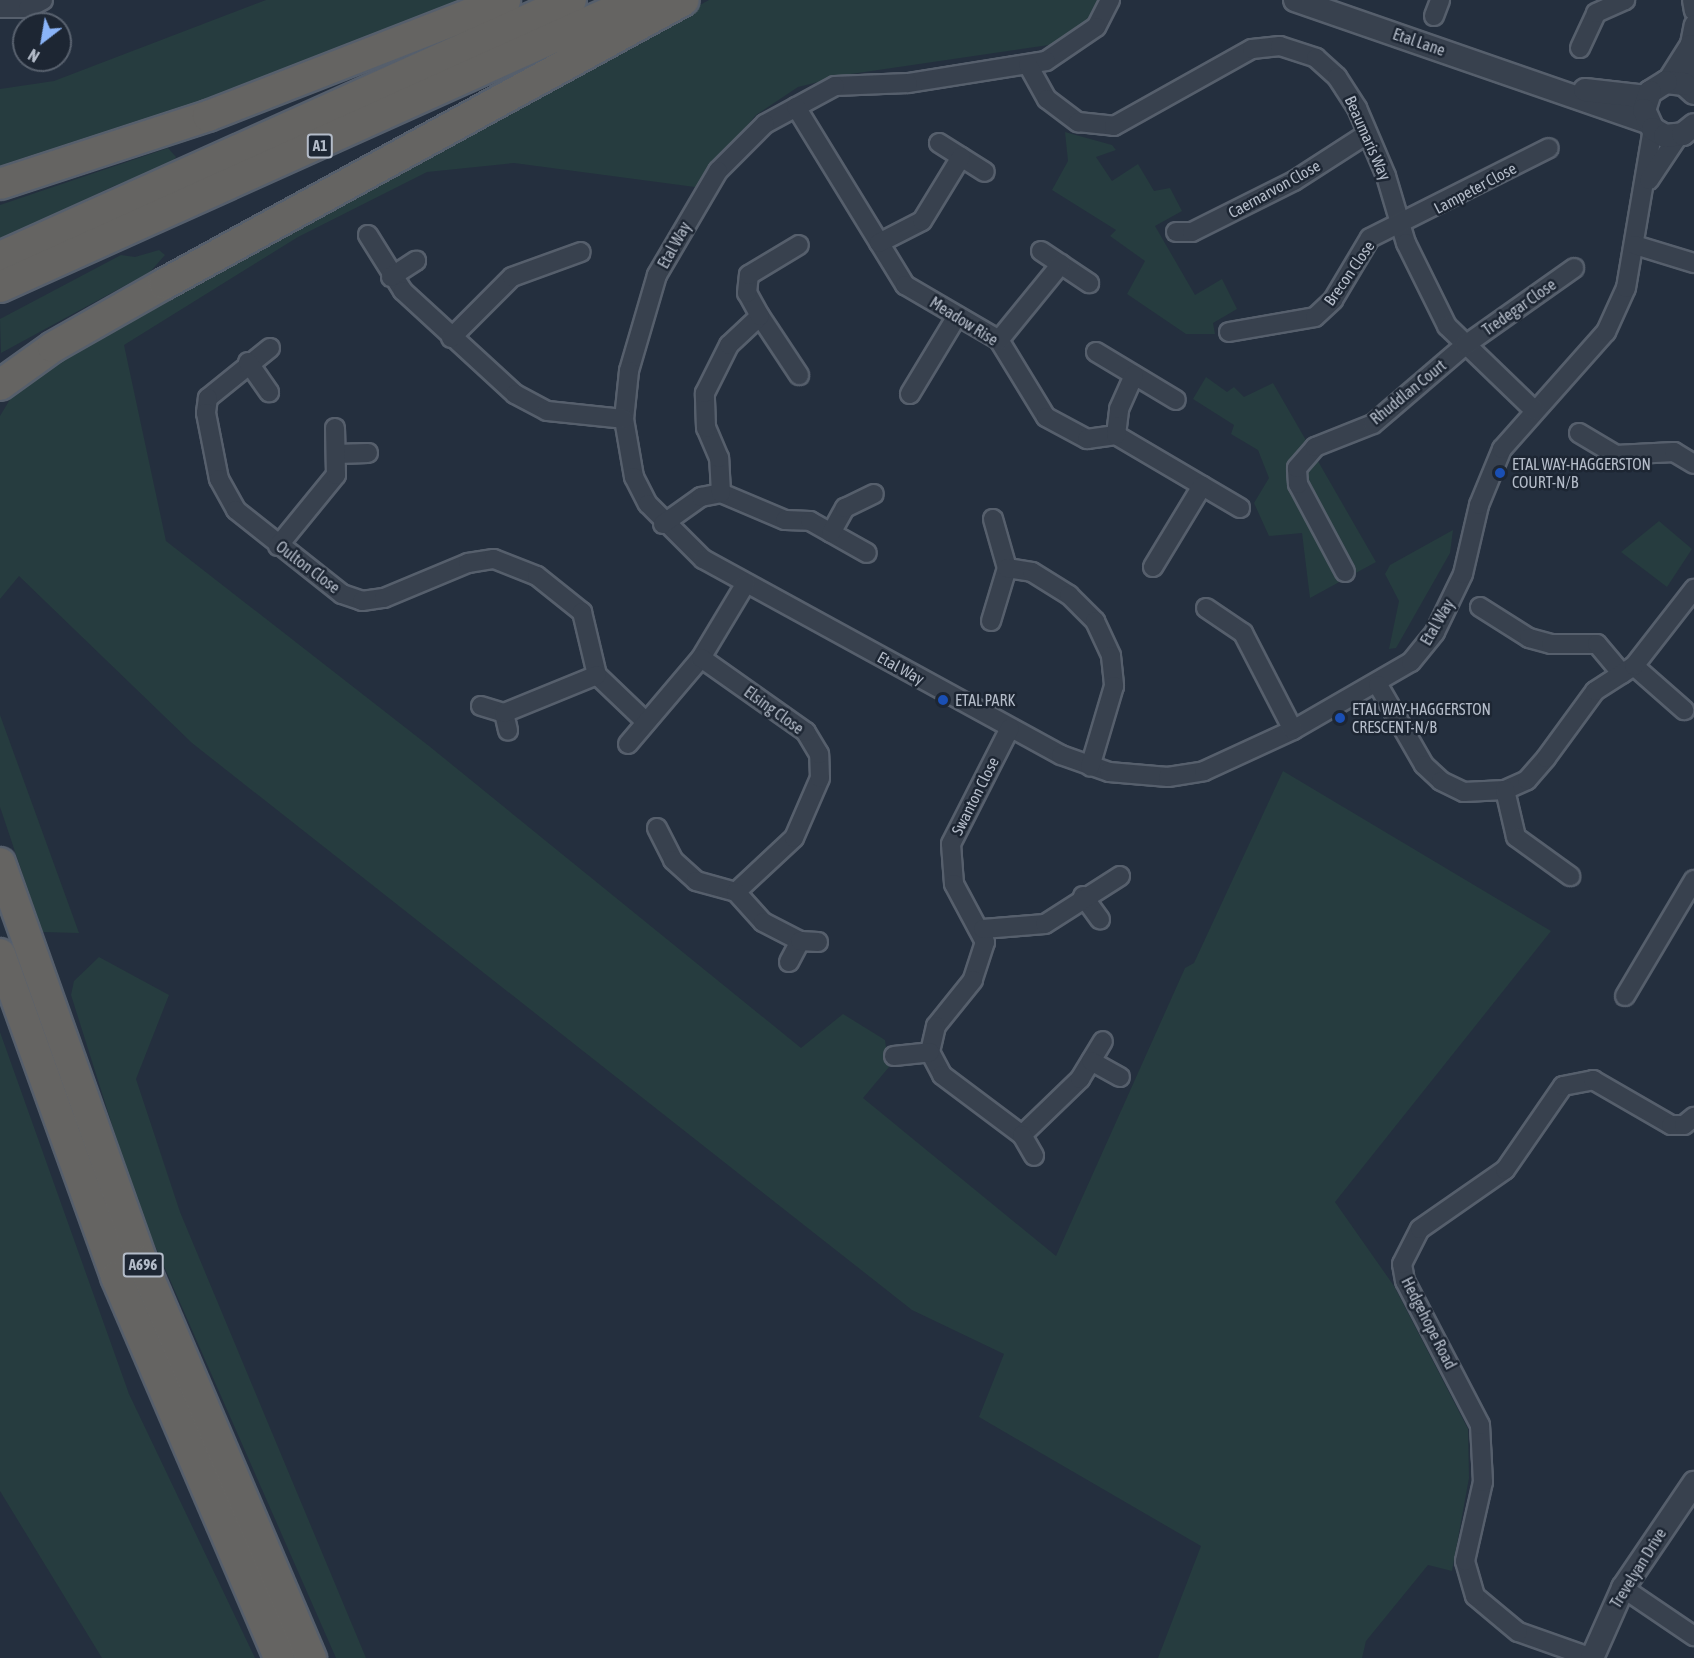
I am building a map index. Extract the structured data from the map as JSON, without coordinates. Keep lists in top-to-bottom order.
{
  "streets": {
    "highway": ["A1", "A696"],
    "street": [
      "Etal Lane",
      "Beaumaris Way",
      "Lampeter Close",
      "Caernarvon Close",
      "Etal Way",
      "Brecon Close",
      "Tredegar Close",
      "Meadow Rise",
      "Rhuddlan Court",
      "Oulton Close",
      "Elsing Close",
      "Swanton Close",
      "Hedgehope Road",
      "Trevelyan Drive"
    ]
  },
  "crossings": [
    ["Etal Lane", "Etal Way"],
    ["Beaumaris Way", "Lampeter Close"],
    ["Beaumaris Way", "Caernarvon Close"],
    ["Beaumaris Way", "Etal Way"],
    ["Beaumaris Way", "Brecon Close"],
    ["Beaumaris Way", "Tredegar Close"],
    ["Beaumaris Way", "Rhuddlan Court"],
    ["Lampeter Close", "Brecon Close"],
    ["Etal Way", "Meadow Rise"],
    ["Etal Way", "Swanton Close"],
    ["Tredegar Close", "Rhuddlan Court"],
    ["Hedgehope Road", "Trevelyan Drive"]
  ],
  "places": ["ETAL WAY-HAGGERSTON COURT-N/B", "ETAL PARK", "ETAL WAY-HAGGERSTON CRESCENT-N/B"],
  "north": "bottom left"
}
